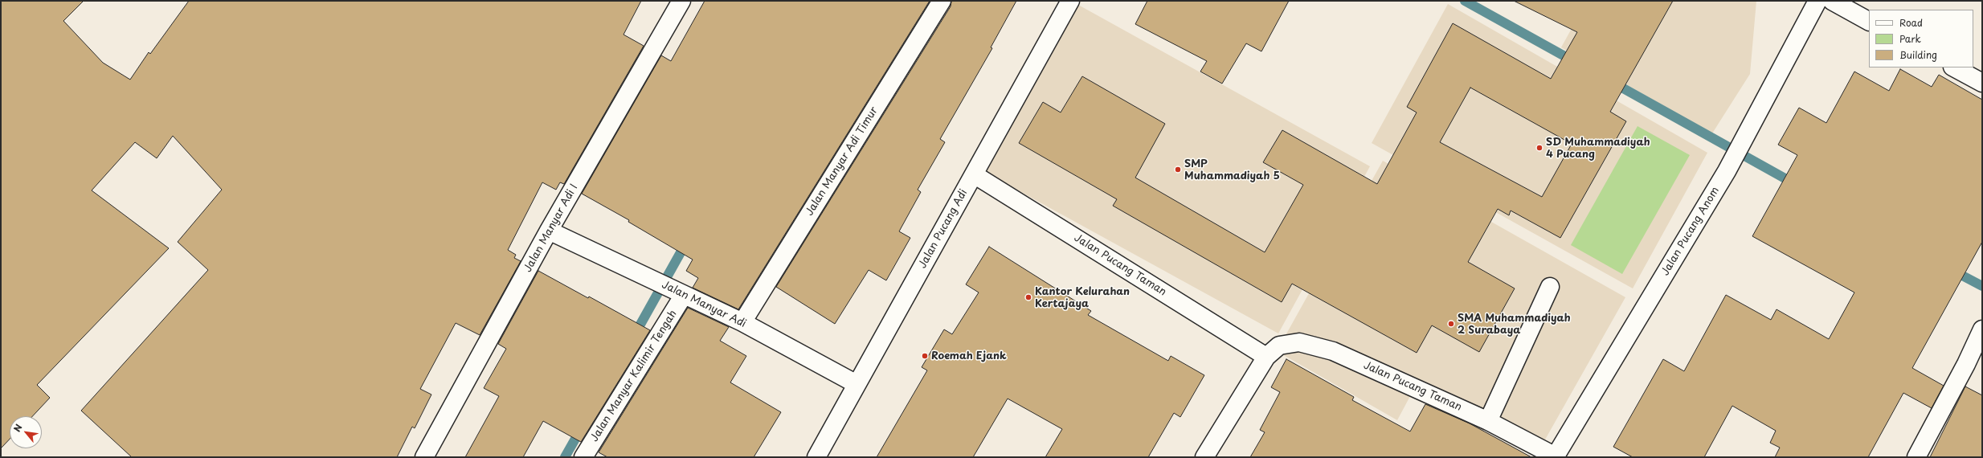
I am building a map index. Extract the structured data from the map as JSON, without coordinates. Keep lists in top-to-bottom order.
{
  "streets": {
    "street": [
      "Jalan Manyar Adi Timur",
      "Jalan Manyar Adi I",
      "Jalan Pucang Adi",
      "Jalan Pucang Anom",
      "Jalan Pucang Taman",
      "Jalan Manyar Adi",
      "Jalan Manyar Kalimir Tengah"
    ]
  },
  "crossings": [
    ["Jalan Manyar Adi Timur", "Jalan Manyar Adi"],
    ["Jalan Manyar Adi I", "Jalan Manyar Adi"],
    ["Jalan Pucang Adi", "Jalan Pucang Taman"],
    ["Jalan Pucang Adi", "Jalan Manyar Adi"],
    ["Jalan Pucang Anom", "Jalan Pucang Taman"],
    ["Jalan Manyar Adi", "Jalan Manyar Kalimir Tengah"]
  ],
  "places": [
    "SD Muhammadiyah 4 Pucang",
    "SMP Muhammadiyah 5",
    "Kantor Kelurahan Kertajaya",
    "SMA Muhammadiyah 2 Surabaya",
    "Roemah Ejank"
  ],
  "legend": ["Road", "Park", "Building"],
  "north": "top left"
}
